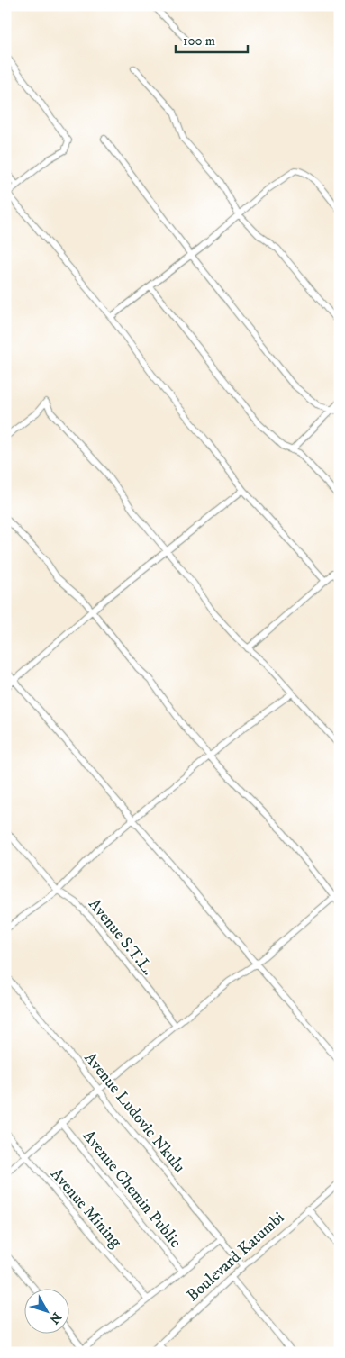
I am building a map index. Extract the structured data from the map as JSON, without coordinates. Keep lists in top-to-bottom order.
{
  "streets": {
    "street": [
      "Avenue S.T.L.",
      "Avenue Ludovic Nkulu",
      "Avenue Chemin Public",
      "Avenue Mining",
      "Boulevard Katumbi"
    ]
  },
  "crossings": [
    ["Avenue Ludovic Nkulu", "Boulevard Katumbi"]
  ],
  "scale_bar": "100 m",
  "north": "bottom right"
}
